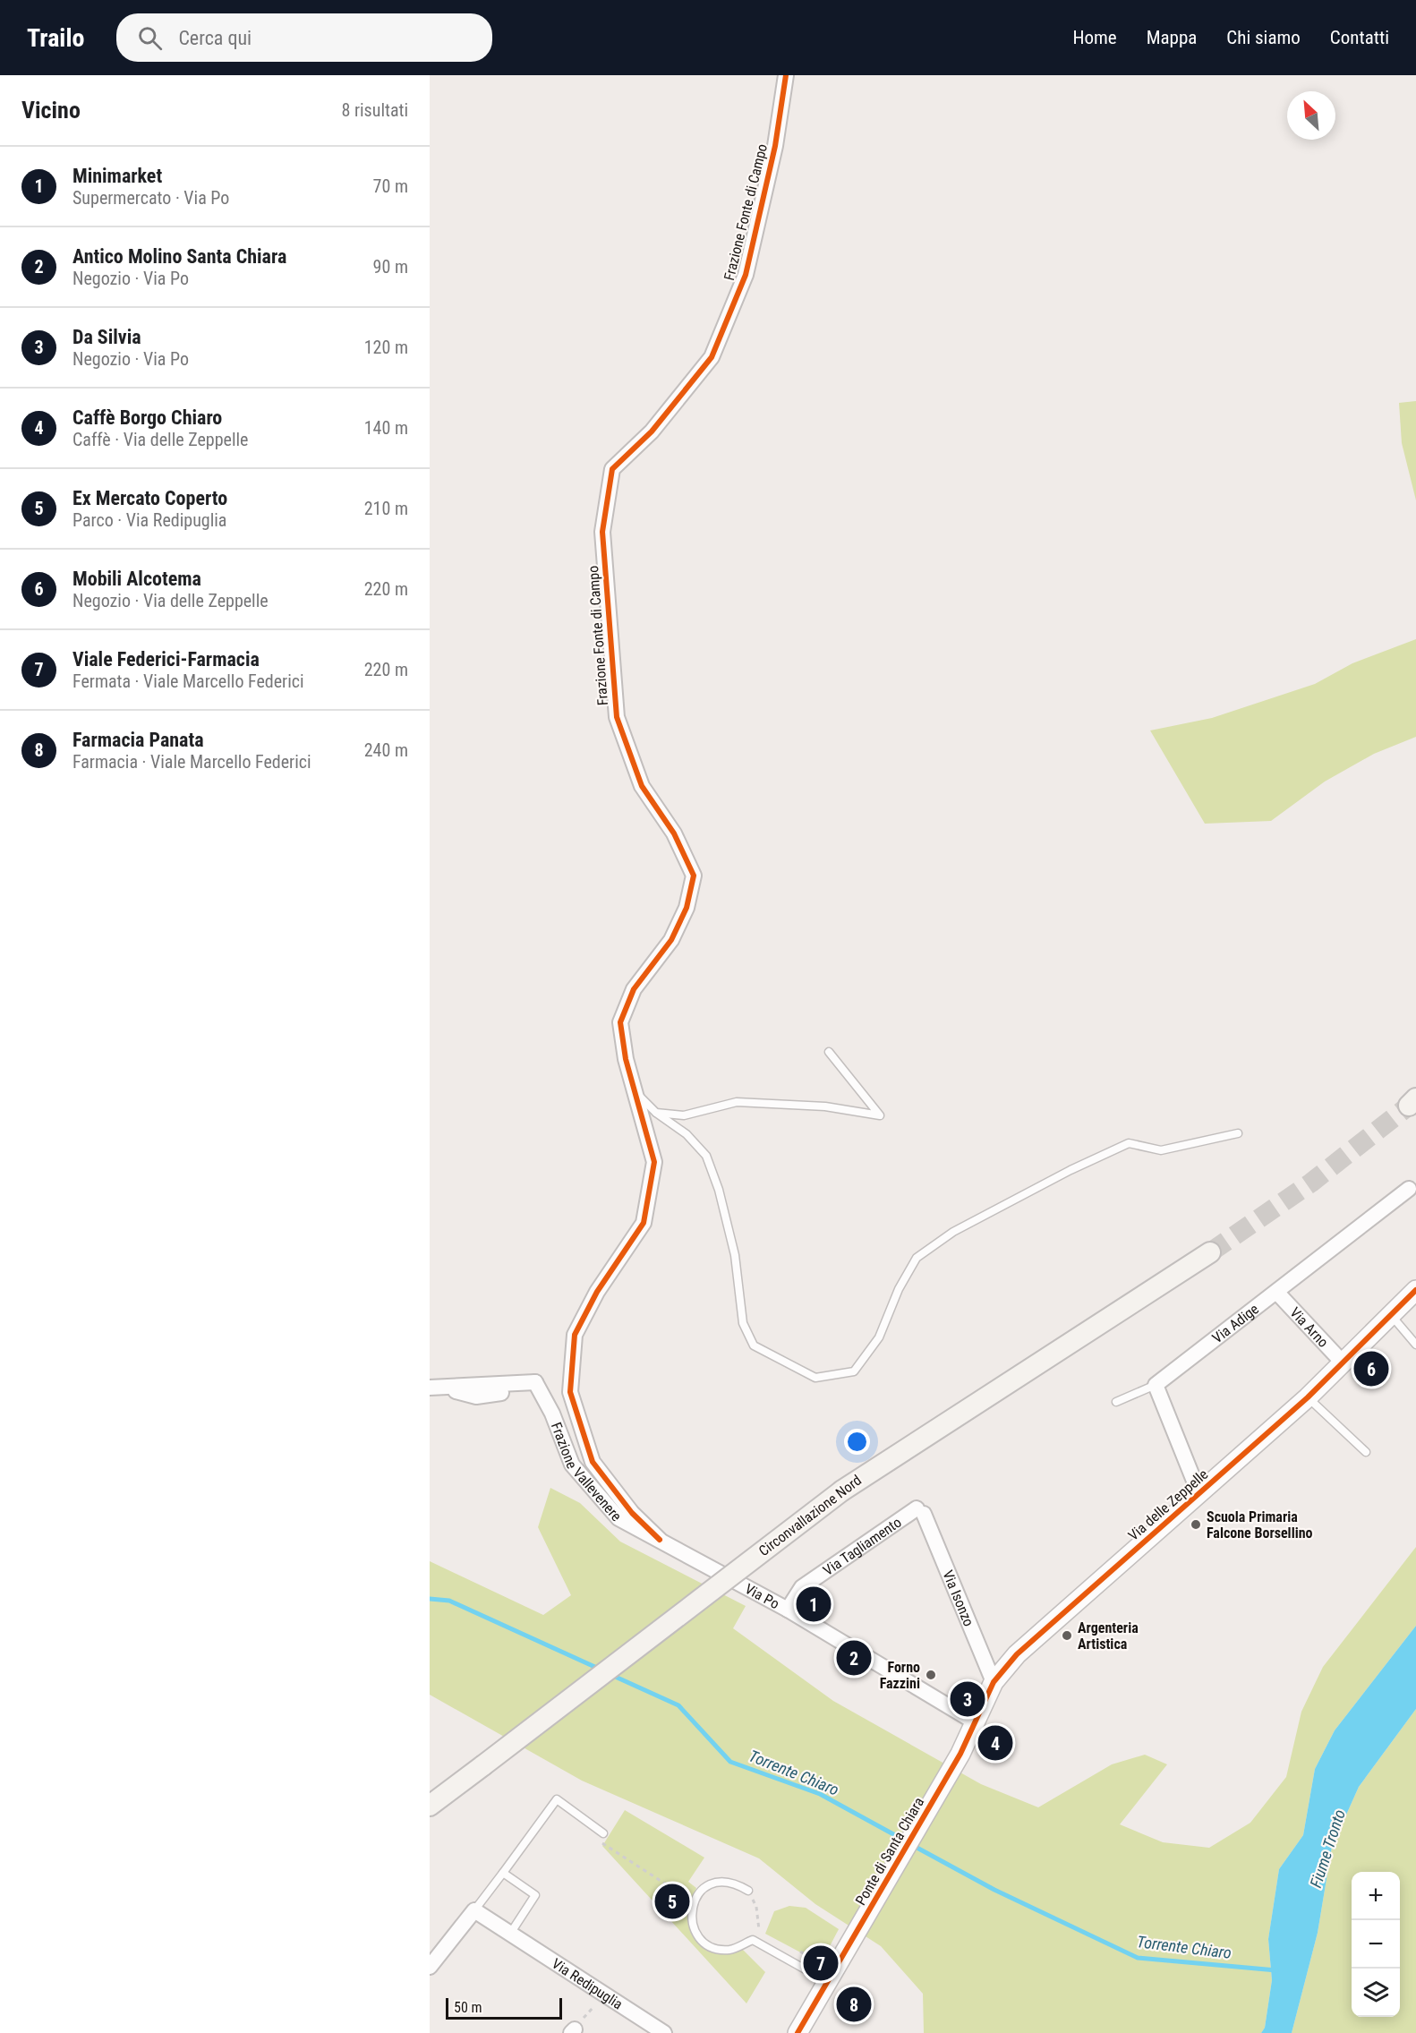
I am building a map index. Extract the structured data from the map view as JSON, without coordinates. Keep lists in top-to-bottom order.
{
  "streets": {
    "main road": ["Circonvallazione Nord"],
    "street": [
      "Frazione Fonte di Campo",
      "Via Adige",
      "Via Arno",
      "Frazione Vallevenere",
      "Via delle Zeppelle",
      "Via Tagliamento",
      "Via Po",
      "Via Isonzo",
      "Ponte di Santa Chiara",
      "Via Redipuglia"
    ]
  },
  "crossings": [
    ["Frazione Fonte di Campo", "Frazione Vallevenere"],
    ["Frazione Fonte di Campo", "Via Po"],
    ["Via Adige", "Via Arno"],
    ["Via Arno", "Via delle Zeppelle"],
    ["Frazione Vallevenere", "Via Po"],
    ["Via delle Zeppelle", "Via Po"],
    ["Via delle Zeppelle", "Via Isonzo"],
    ["Via delle Zeppelle", "Ponte di Santa Chiara"],
    ["Via Tagliamento", "Via Po"],
    ["Via Tagliamento", "Via Isonzo"]
  ],
  "water": ["Torrente Chiaro", "Fiume Tronto"],
  "places": ["Scuola Primaria Falcone Borsellino", "Argenteria Artistica", "Forno Fazzini"],
  "scale_bar": "50 m",
  "north": "top left",
  "page": {
    "header": "Trailo",
    "search": "Cerca qui",
    "nav": [
      "Home",
      "Mappa",
      "Chi siamo",
      "Contatti"
    ],
    "heading": ["Vicino", "8 risultati"],
    "list": [
      {
        "mark": "1",
        "name": "Minimarket",
        "note": "Supermercato · Via Po",
        "value": "70 m"
      },
      {
        "mark": "2",
        "name": "Antico Molino Santa Chiara",
        "note": "Negozio · Via Po",
        "value": "90 m"
      },
      {
        "mark": "3",
        "name": "Da Silvia",
        "note": "Negozio · Via Po",
        "value": "120 m"
      },
      {
        "mark": "4",
        "name": "Caffè Borgo Chiaro",
        "note": "Caffè · Via delle Zeppelle",
        "value": "140 m"
      },
      {
        "mark": "5",
        "name": "Ex Mercato Coperto",
        "note": "Parco · Via Redipuglia",
        "value": "210 m"
      },
      {
        "mark": "6",
        "name": "Mobili Alcotema",
        "note": "Negozio · Via delle Zeppelle",
        "value": "220 m"
      },
      {
        "mark": "7",
        "name": "Viale Federici-Farmacia",
        "note": "Fermata · Viale Marcello Federici",
        "value": "220 m"
      },
      {
        "mark": "8",
        "name": "Farmacia Panata",
        "note": "Farmacia · Viale Marcello Federici",
        "value": "240 m"
      }
    ],
    "pins": [
      "6",
      "1",
      "2",
      "3",
      "4",
      "5",
      "7",
      "8"
    ],
    "map_buttons": ["+", "−"],
    "scale": "50 m"
  }
}
